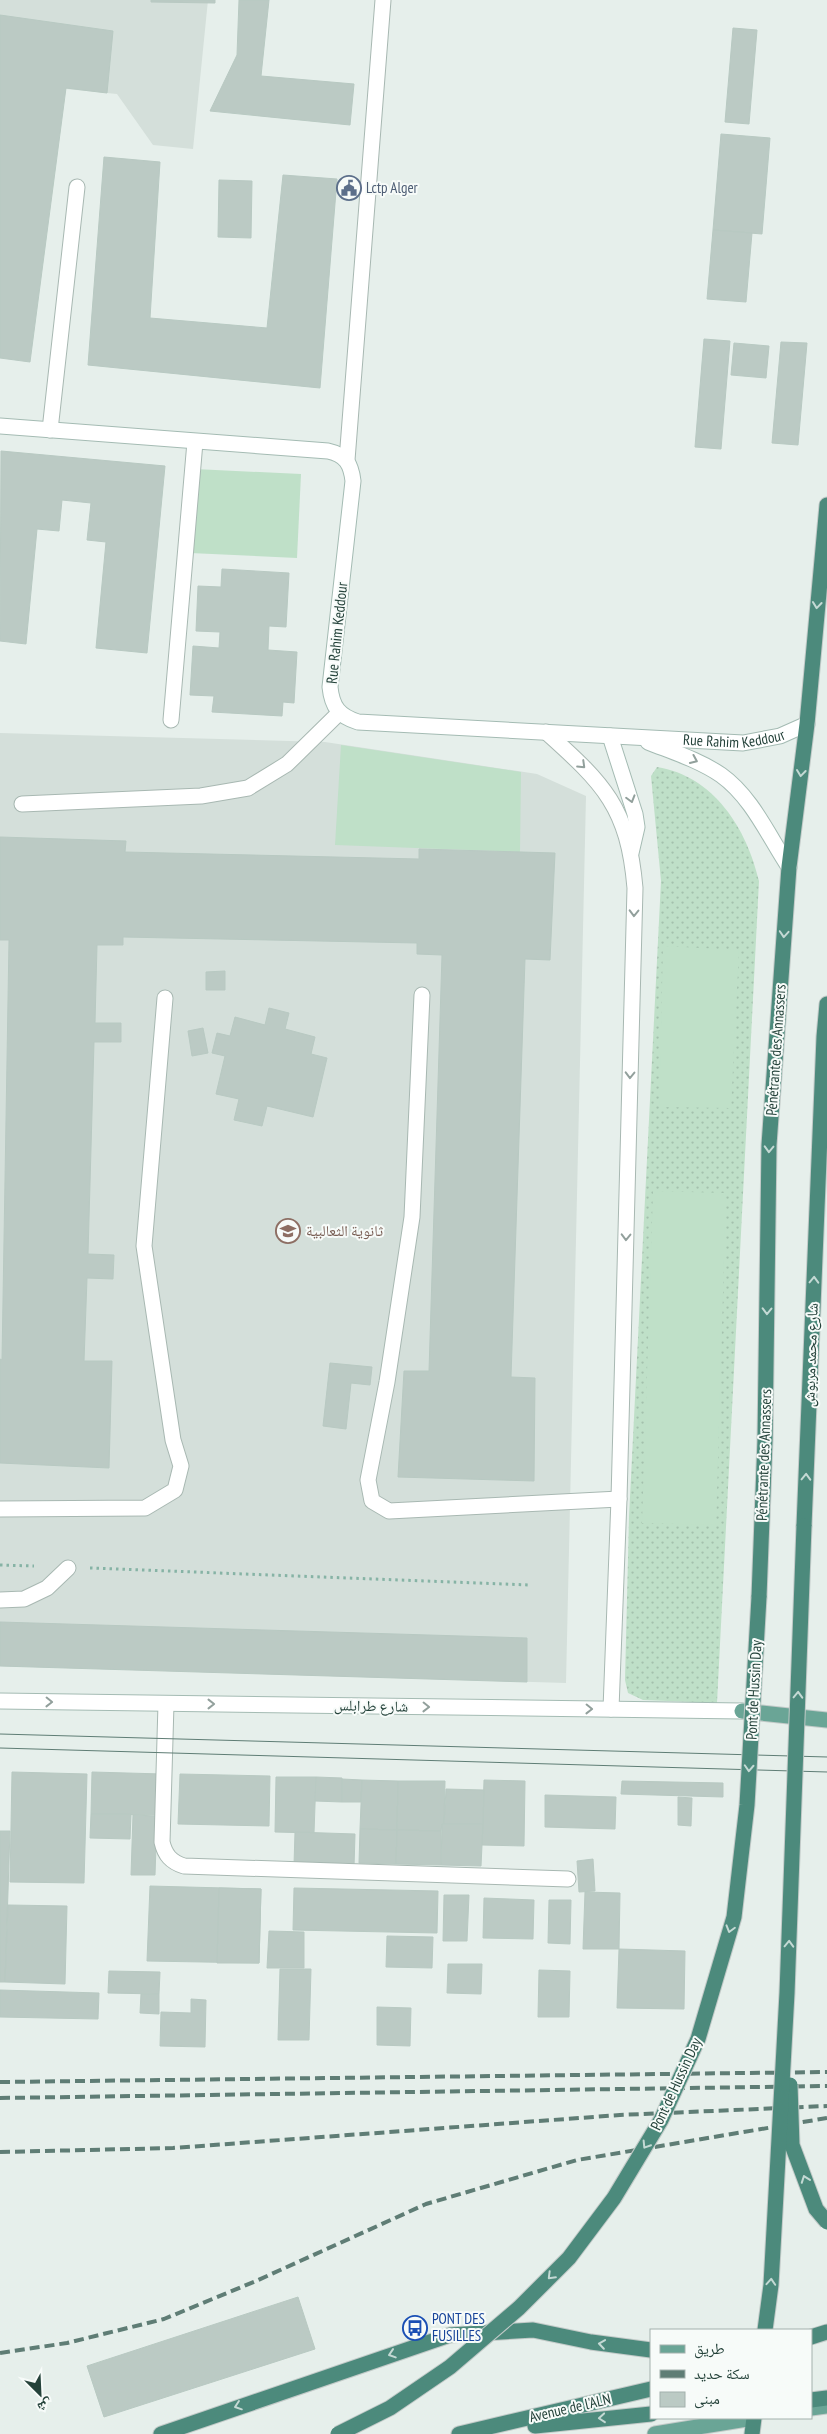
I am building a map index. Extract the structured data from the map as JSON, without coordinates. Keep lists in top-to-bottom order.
{
  "streets": {
    "highway": [
      "Pénétrante des Annassers",
      "شارع محمد مربوش",
      "Pont de Hussin Day",
      "Avenue de l'ALN"
    ],
    "street": ["Rue Rahim Keddour", "شارع طرابلس"]
  },
  "crossings": [
    ["Rue Rahim Keddour", "Pénétrante des Annassers"],
    ["Pénétrante des Annassers", "Pont de Hussin Day"]
  ],
  "one_way": [
    "Pénétrante des Annassers",
    "شارع محمد مربوش",
    "Pont de Hussin Day",
    "شارع طرابلس"
  ],
  "places": {
    "public building": ["Lctp Alger"],
    "school or university": ["ثانوية الثعالبية"],
    "bus stop": ["PONT DES FUSILLES"]
  },
  "legend": ["طريق", "سكة حديد", "مبنى"],
  "north": "bottom right"
}
